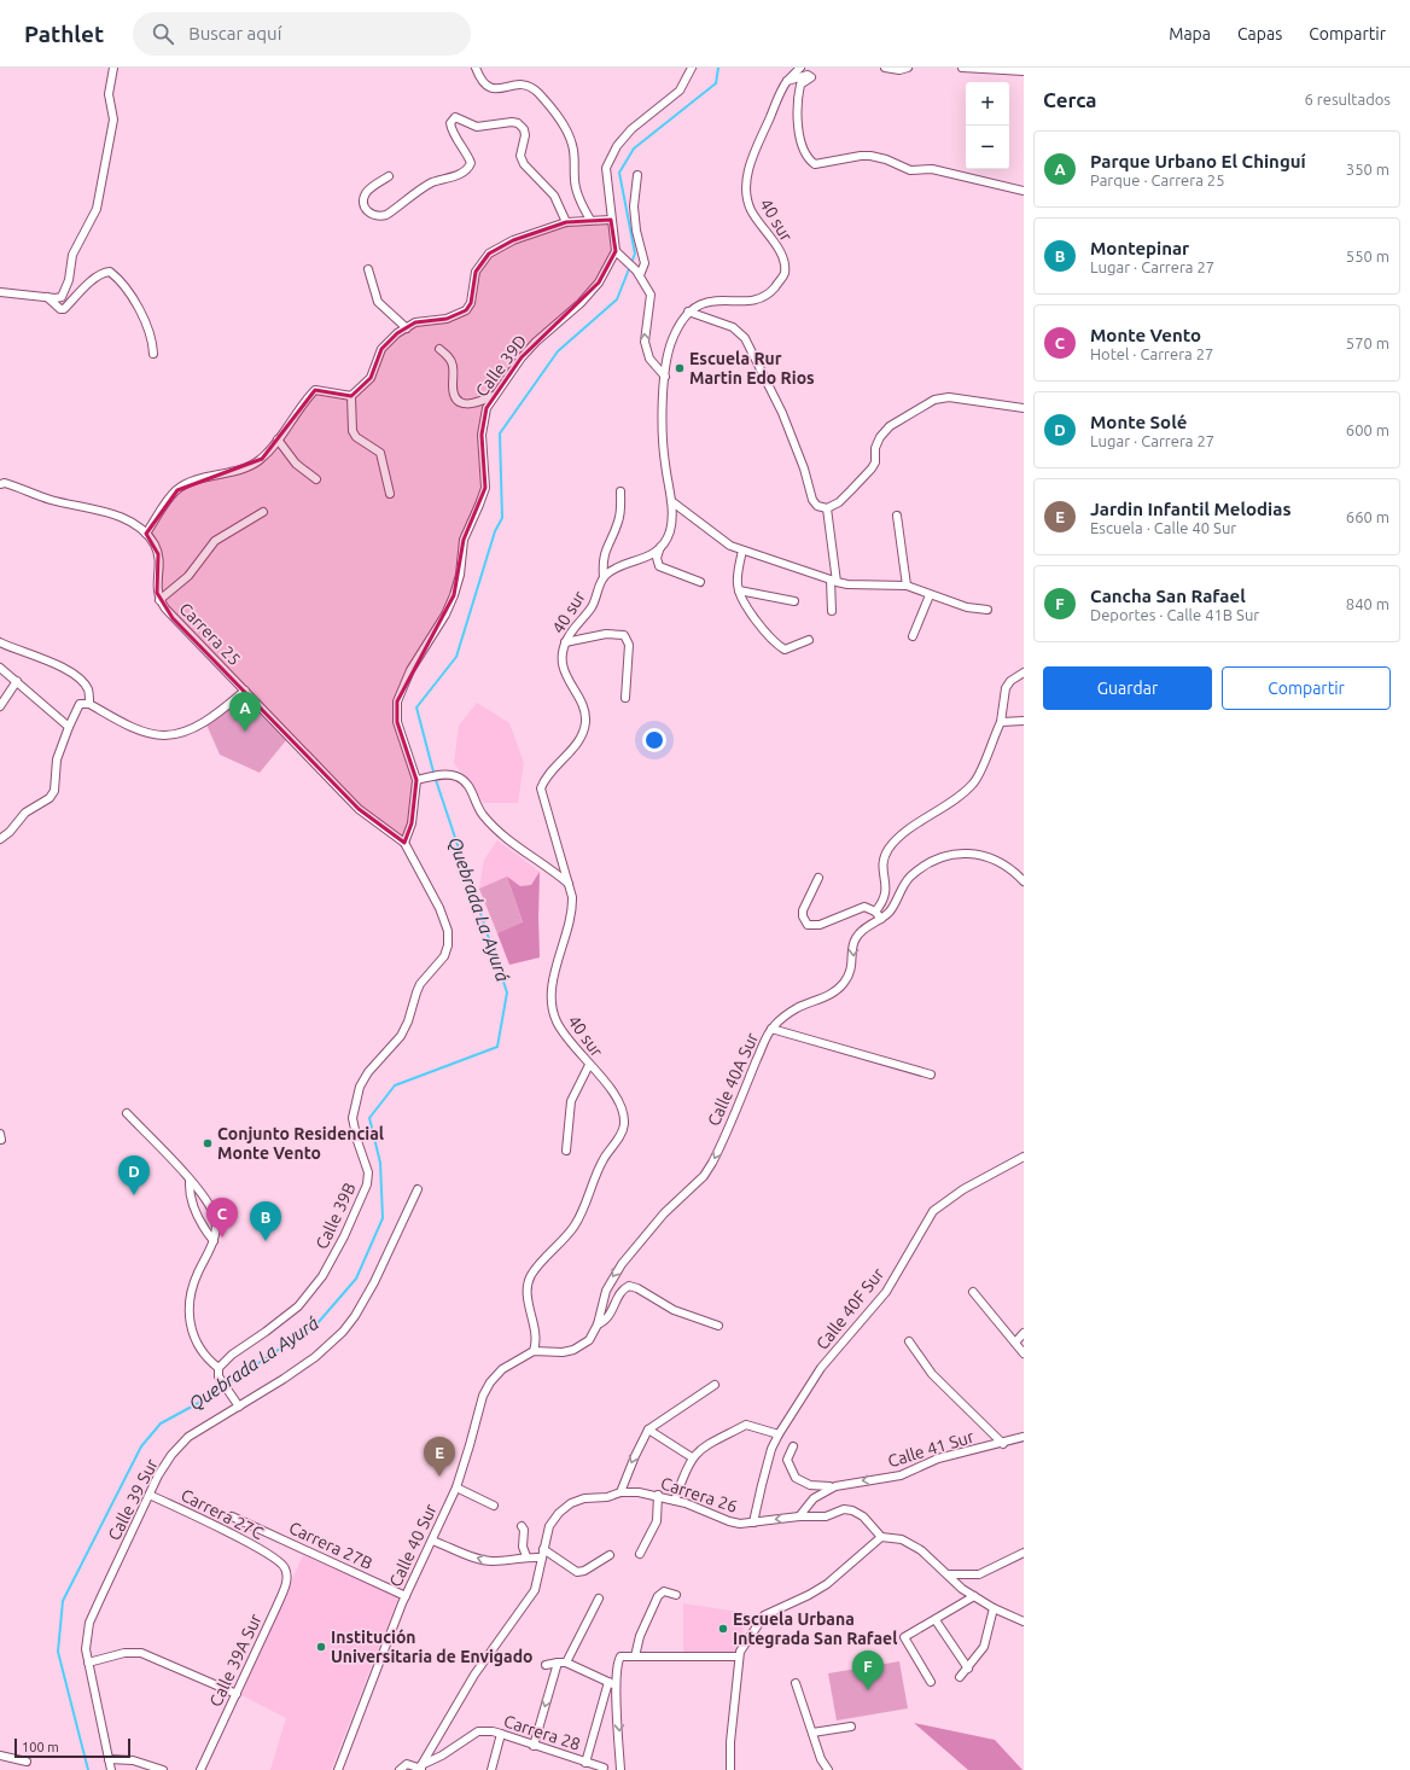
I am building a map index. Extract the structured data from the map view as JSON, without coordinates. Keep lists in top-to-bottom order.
{
  "streets": {
    "street": [
      "40 sur",
      "Calle 39D",
      "Carrera 25",
      "Calle 40A Sur",
      "Calle 39B",
      "Calle 40F Sur",
      "Calle 41 Sur",
      "Carrera 26",
      "Calle 39 Sur",
      "Carrera 27C",
      "Carrera 27B",
      "Calle 40 Sur",
      "Calle 39A Sur",
      "Carrera 28"
    ]
  },
  "crossings": [
    ["40 sur", "Calle 40A Sur"],
    ["40 sur", "Calle 40 Sur"],
    ["Carrera 25", "Calle 39B"],
    ["Calle 40A Sur", "Calle 40 Sur"],
    ["Calle 40F Sur", "Carrera 26"],
    ["Calle 41 Sur", "Carrera 26"],
    ["Calle 39 Sur", "Carrera 27C"],
    ["Carrera 27C", "Calle 39A Sur"],
    ["Carrera 27B", "Calle 40 Sur"]
  ],
  "one_way": ["Calle 40A Sur", "Calle 41 Sur"],
  "water": ["Quebrada La Ayurá"],
  "places": [
    "Escuela Rur Martin Edo Rios",
    "Conjunto Residencial Monte Vento",
    "Escuela Urbana Integrada San Rafael",
    "Institución Universitaria de Envigado"
  ],
  "scale_bar": "100 m",
  "page": {
    "header": "Pathlet",
    "search": "Buscar aquí",
    "nav": ["Mapa", "Capas", "Compartir"],
    "heading": ["Cerca", "6 resultados"],
    "map_buttons": ["+", "−"],
    "list": [
      {
        "mark": "A",
        "name": "Parque Urbano El Chinguí",
        "note": "Parque · Carrera 25",
        "value": "350 m"
      },
      {
        "mark": "B",
        "name": "Montepinar",
        "note": "Lugar · Carrera 27",
        "value": "550 m"
      },
      {
        "mark": "C",
        "name": "Monte Vento",
        "note": "Hotel · Carrera 27",
        "value": "570 m"
      },
      {
        "mark": "D",
        "name": "Monte Solé",
        "note": "Lugar · Carrera 27",
        "value": "600 m"
      },
      {
        "mark": "E",
        "name": "Jardin Infantil Melodias",
        "note": "Escuela · Calle 40 Sur",
        "value": "660 m"
      },
      {
        "mark": "F",
        "name": "Cancha San Rafael",
        "note": "Deportes · Calle 41B Sur",
        "value": "840 m"
      }
    ],
    "buttons": ["Guardar", "Compartir"],
    "pins": [
      "A",
      "D",
      "C",
      "B",
      "E",
      "F"
    ],
    "scale": "100 m"
  }
}
